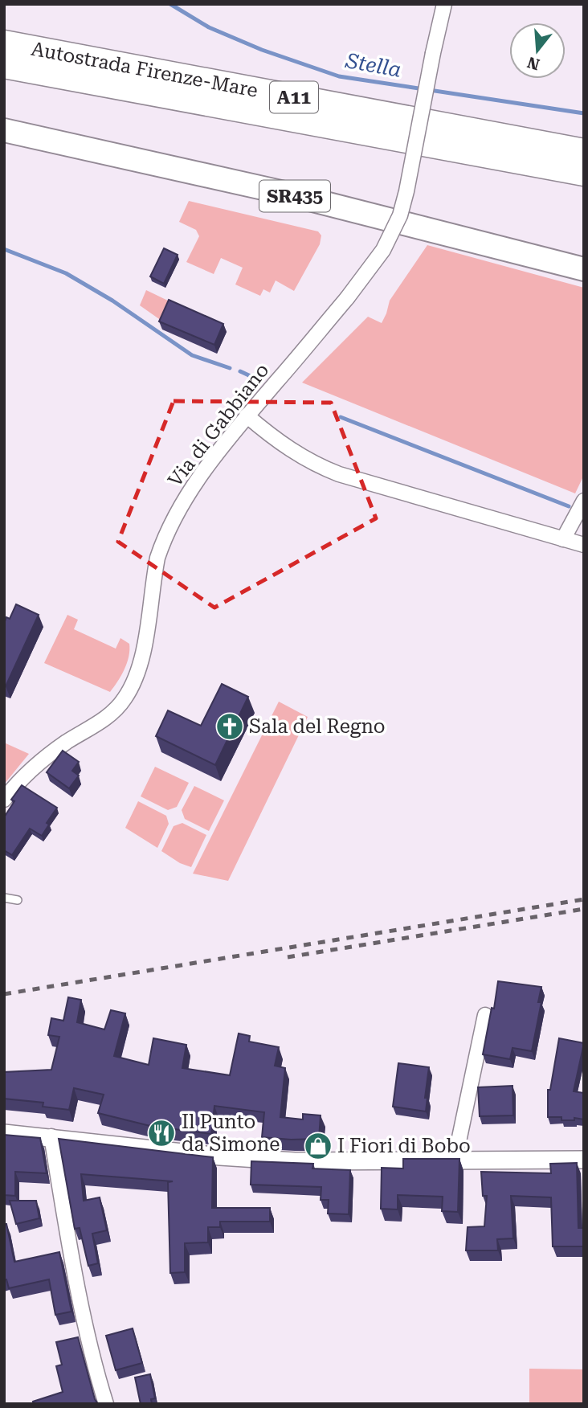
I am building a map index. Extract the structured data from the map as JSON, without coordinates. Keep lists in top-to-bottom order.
{
  "streets": {
    "highway": ["Autostrada Firenze-Mare", "A11"],
    "main road": ["SR435"],
    "street": ["Via di Gabbiano"]
  },
  "water": ["Stella"],
  "places": {
    "church": ["Sala del Regno"],
    "restaurant": ["Il Punto da Simone"],
    "shop": ["I Fiori di Bobo"]
  },
  "north": "bottom"
}
